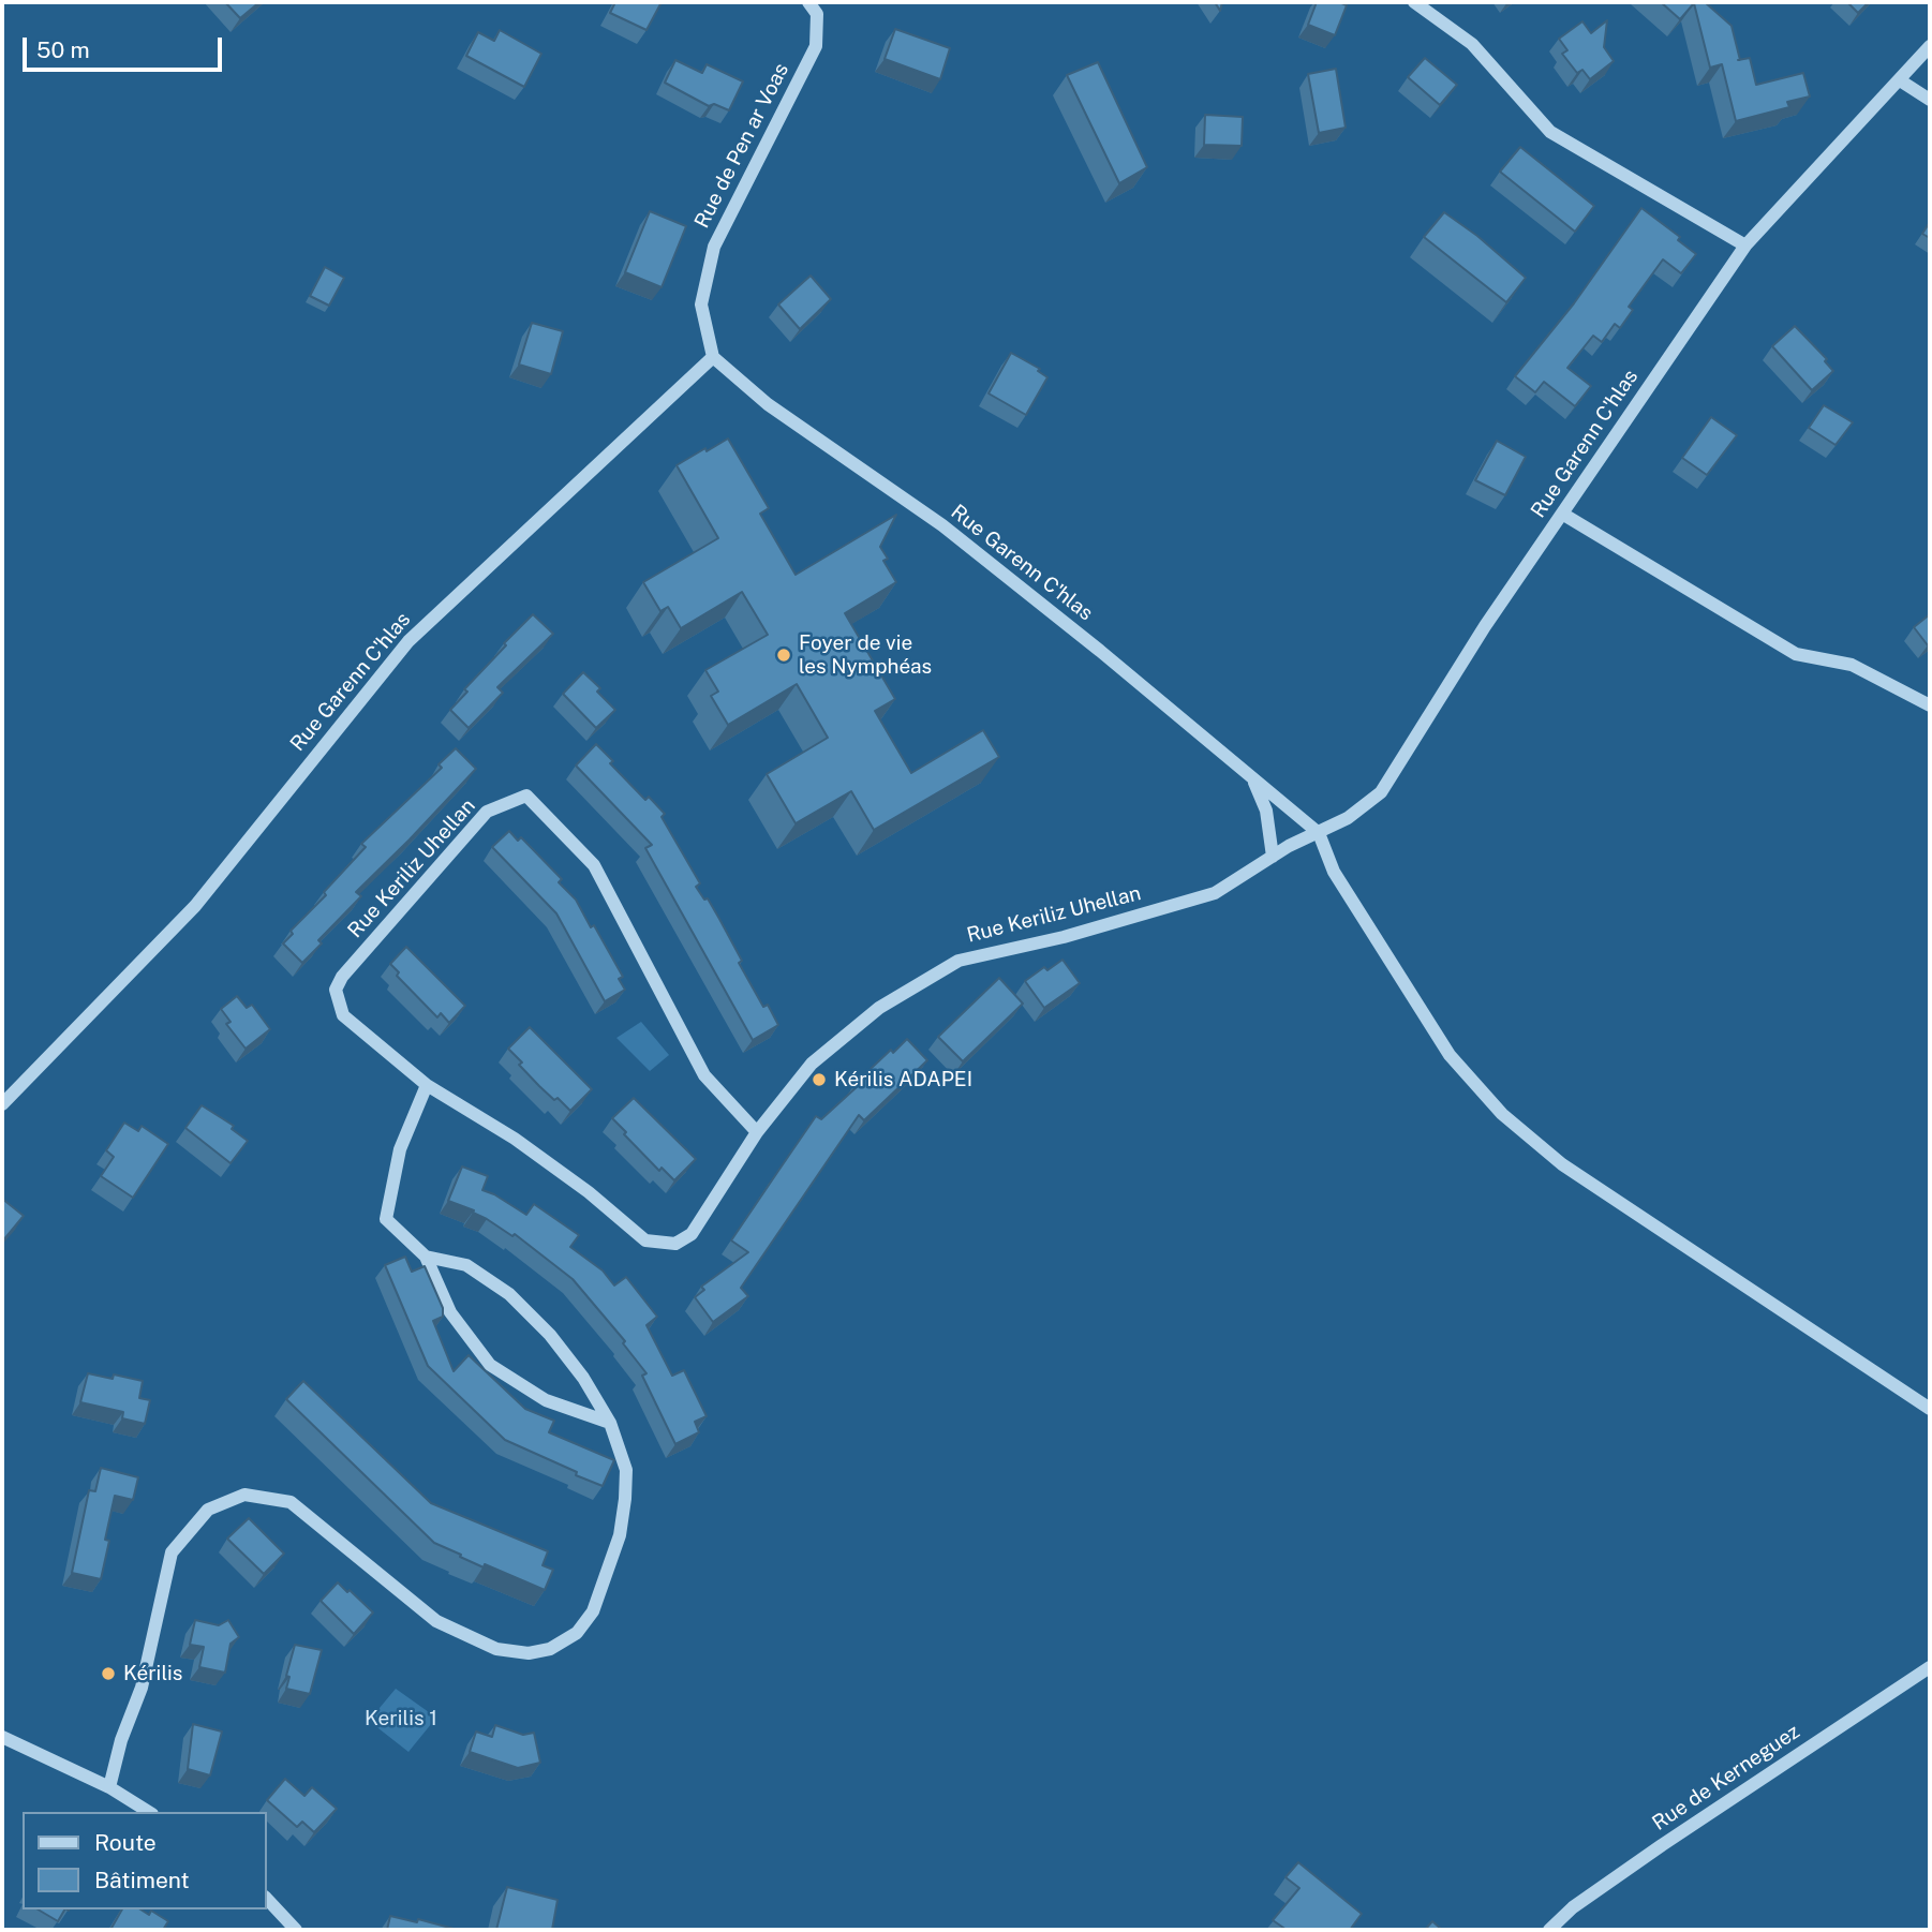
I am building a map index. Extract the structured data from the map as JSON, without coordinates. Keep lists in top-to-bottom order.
{
  "streets": {
    "street": [
      "Rue de Pen ar Voas",
      "Rue Garenn C'hlas",
      "Rue Keriliz Uhellan",
      "Rue de Kerneguez"
    ]
  },
  "crossings": [
    ["Rue de Pen ar Voas", "Rue Garenn C'hlas"],
    ["Rue Garenn C'hlas", "Rue Keriliz Uhellan"]
  ],
  "parks": ["Kerilis 1"],
  "places": ["Foyer de vie les Nymphéas", "Kérilis ADAPEI", "Kérilis"],
  "legend": ["Route", "Bâtiment"],
  "scale_bar": "50 m"
}
